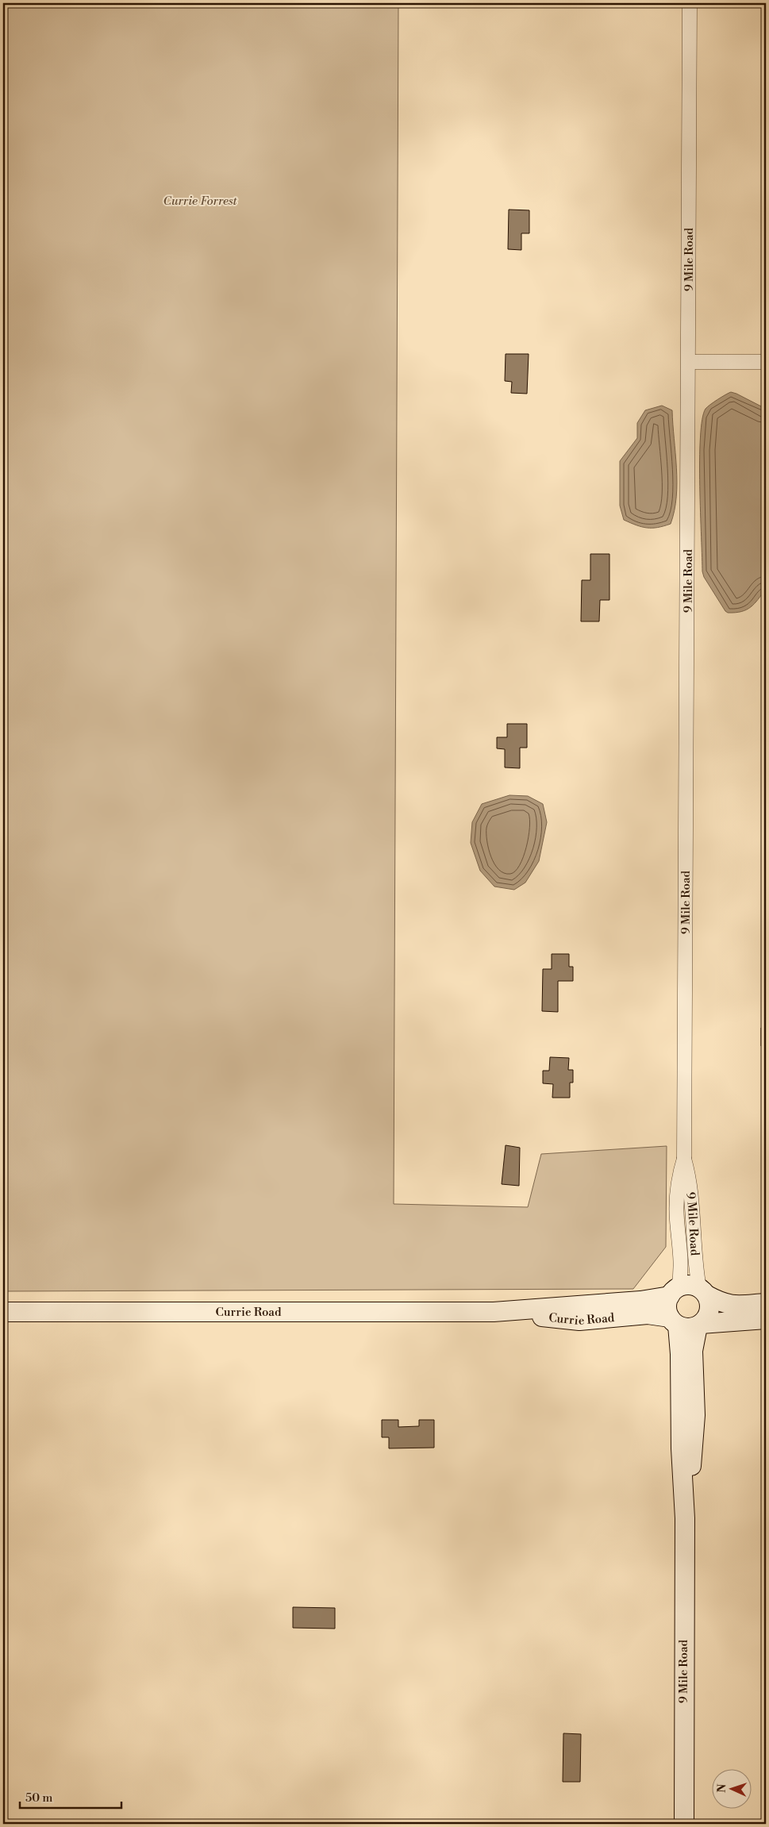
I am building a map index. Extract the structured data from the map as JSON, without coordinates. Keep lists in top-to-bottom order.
{
  "streets": {
    "street": ["9 Mile Road", "Currie Road"]
  },
  "crossings": [
    ["9 Mile Road", "Currie Road"]
  ],
  "parks": ["Currie Forrest"],
  "scale_bar": "50 m",
  "north": "left"
}
